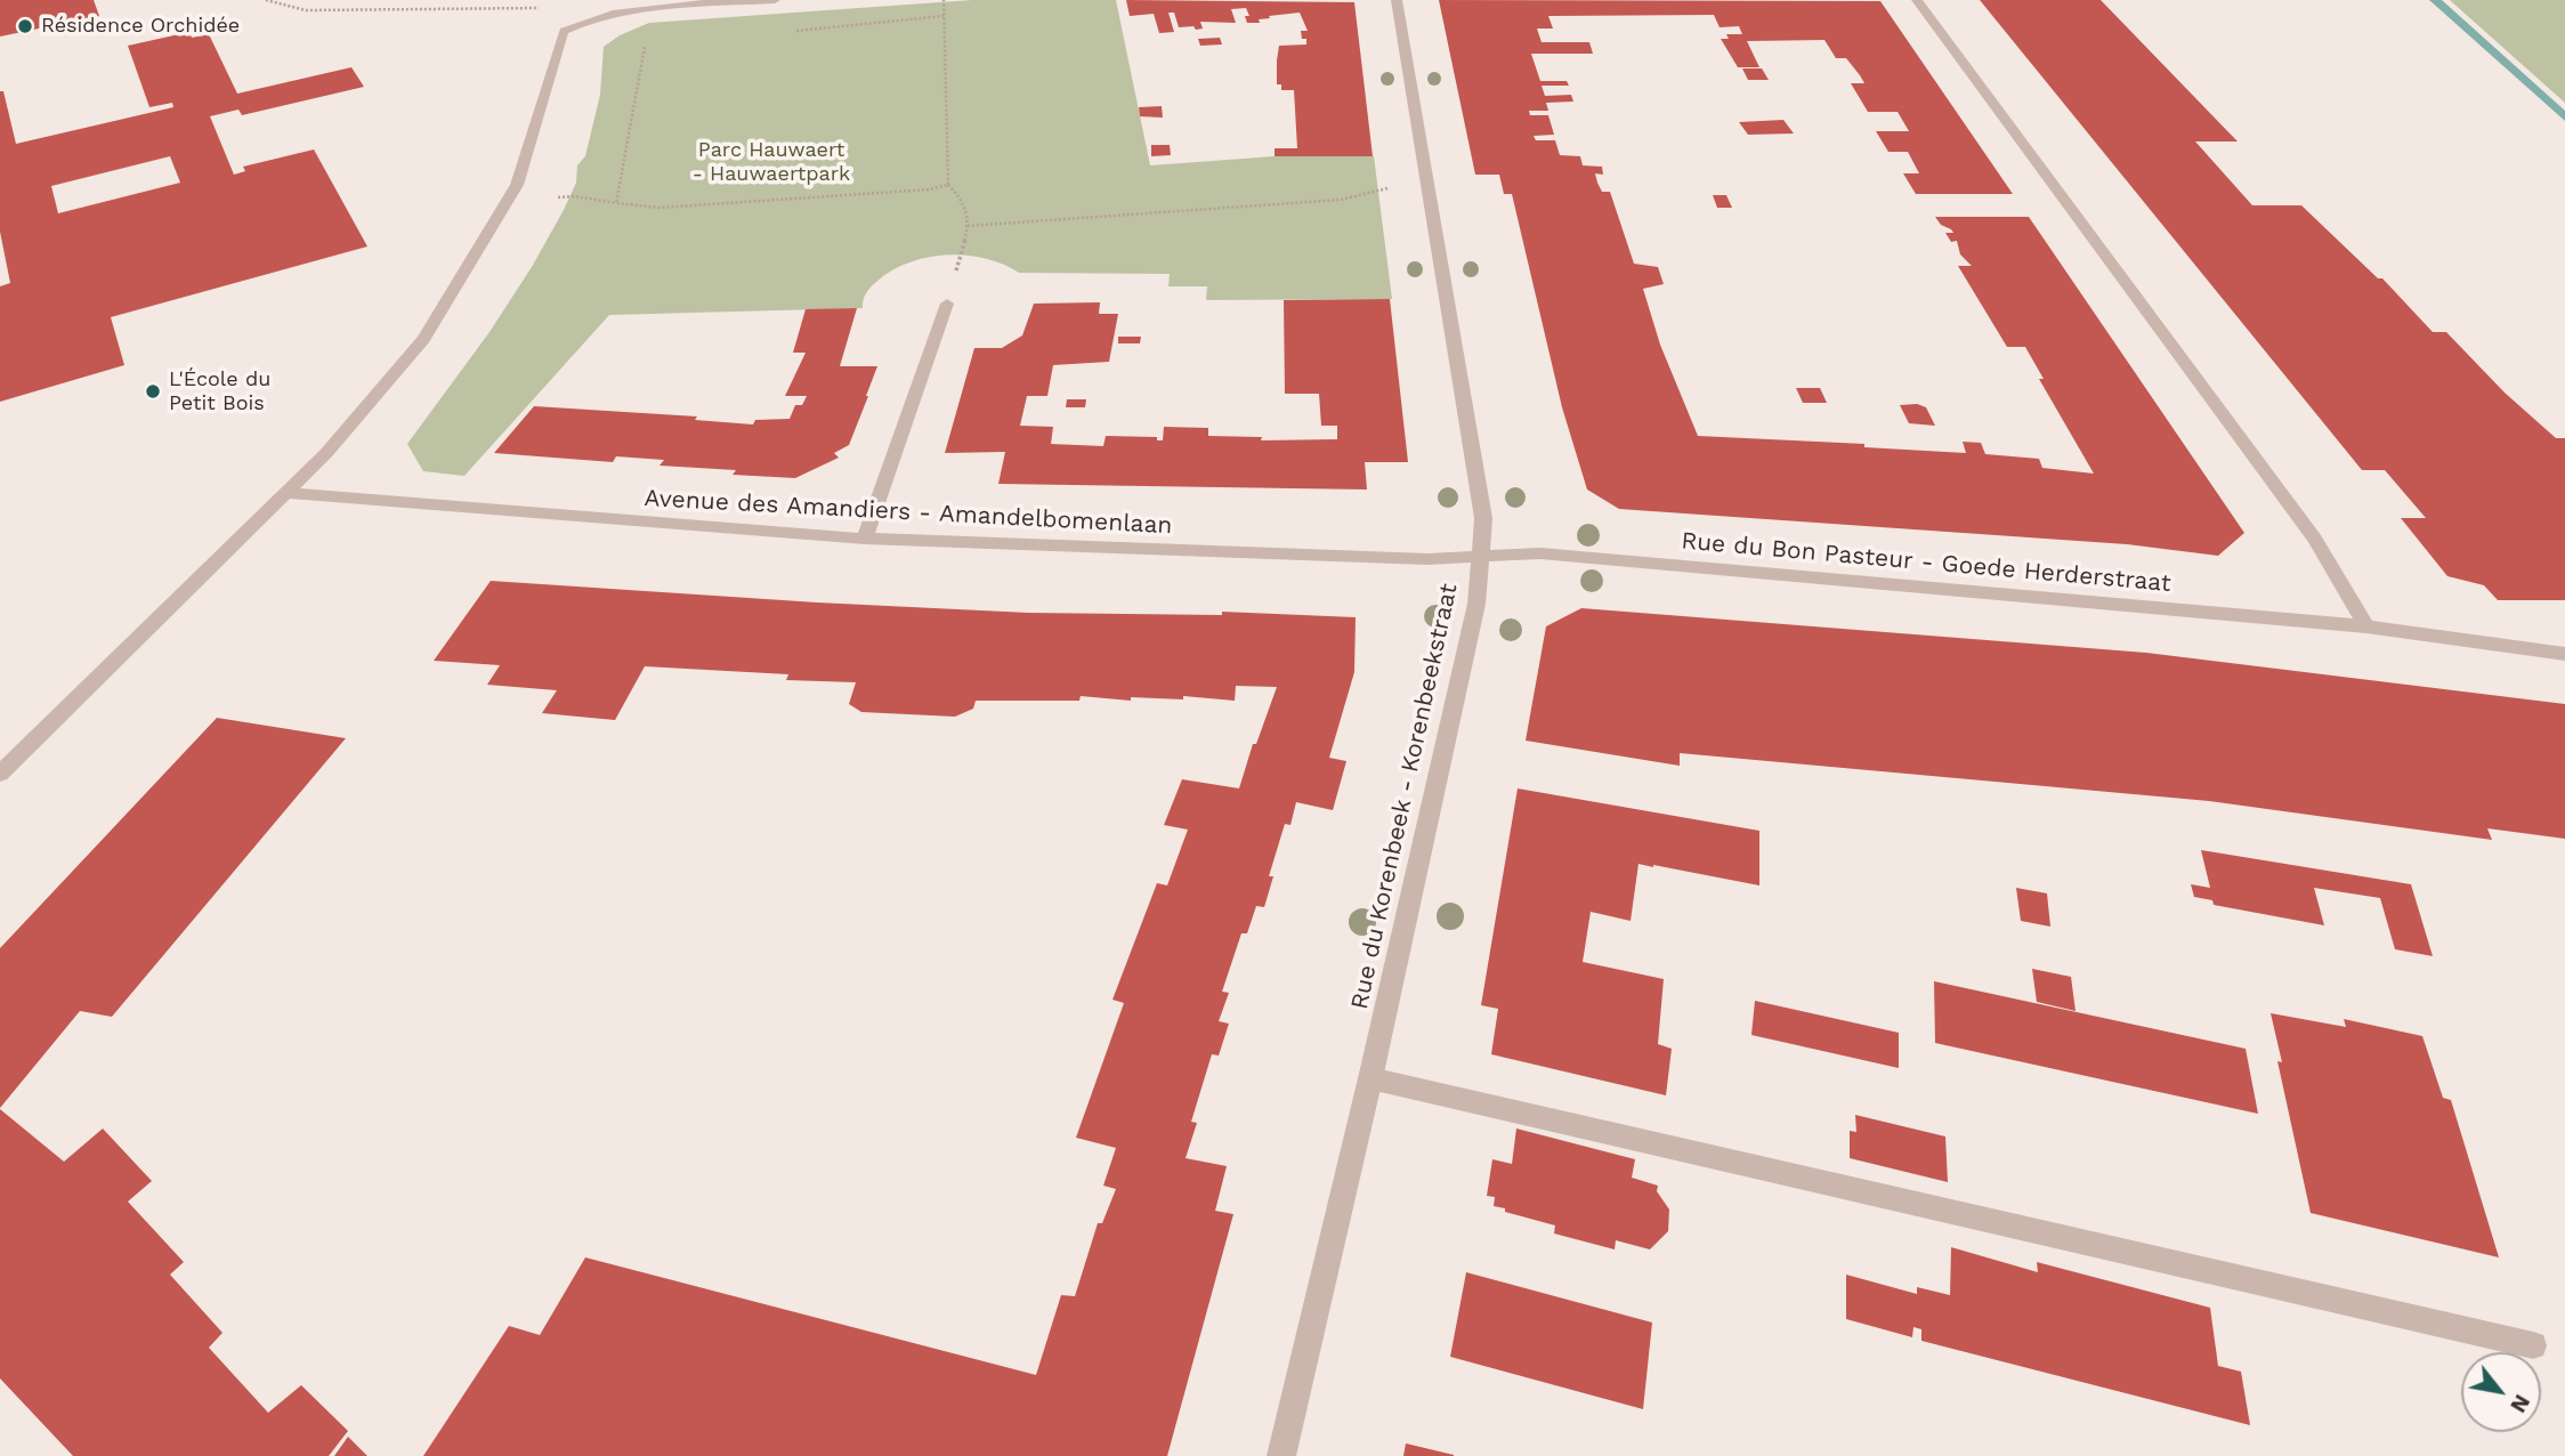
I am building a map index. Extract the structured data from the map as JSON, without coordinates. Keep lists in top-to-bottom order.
{
  "streets": {
    "street": ["Avenue des Amandiers - Amandelbomenlaan", "Rue du Bon Pasteur - Goede Herderstraat", "Rue du Korenbeek - Korenbeekstraat"]
  },
  "crossings": [
    ["Avenue des Amandiers - Amandelbomenlaan", "Rue du Bon Pasteur - Goede Herderstraat"],
    ["Avenue des Amandiers - Amandelbomenlaan", "Rue du Korenbeek - Korenbeekstraat"],
    ["Rue du Bon Pasteur - Goede Herderstraat", "Rue du Korenbeek - Korenbeekstraat"]
  ],
  "parks": ["Parc Hauwaert - Hauwaertpark"],
  "places": ["Résidence Orchidée", "L'École du Petit Bois"],
  "north": "bottom right"
}
